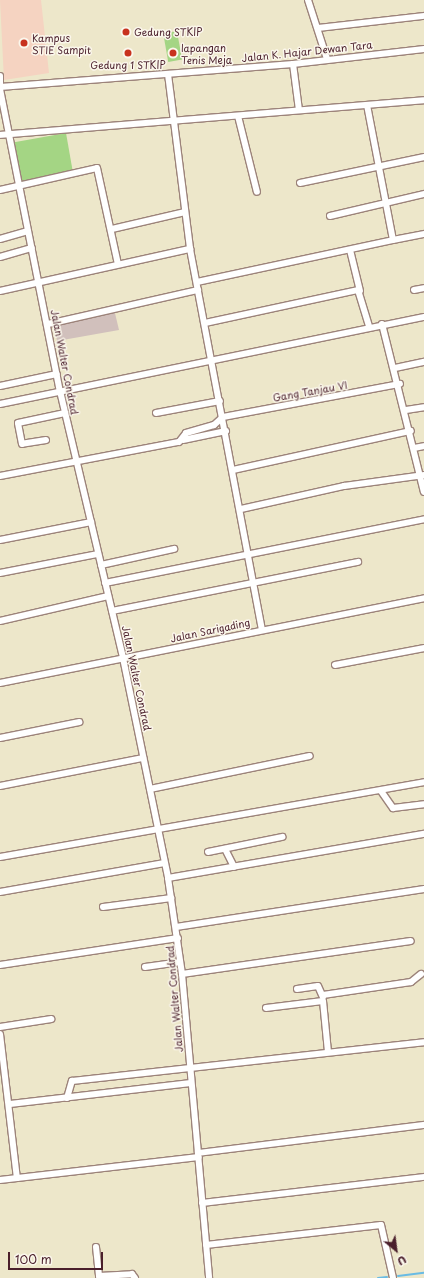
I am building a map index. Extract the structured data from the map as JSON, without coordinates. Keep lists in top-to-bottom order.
{
  "streets": {
    "street": [
      "Jalan K. Hajar Dewan Tara",
      "Jalan Walter Condrad",
      "Gang Tanjau VI",
      "Jalan Sarigading"
    ]
  },
  "crossings": [
    ["Jalan K. Hajar Dewan Tara", "Jalan Walter Condrad"],
    ["Jalan Walter Condrad", "Jalan Sarigading"]
  ],
  "places": [
    "Gedung STKIP",
    "Kampus STIE Sampit",
    "Gedung 1 STKIP",
    "lapangan Tenis Meja"
  ],
  "scale_bar": "100 m",
  "north": "bottom right"
}
